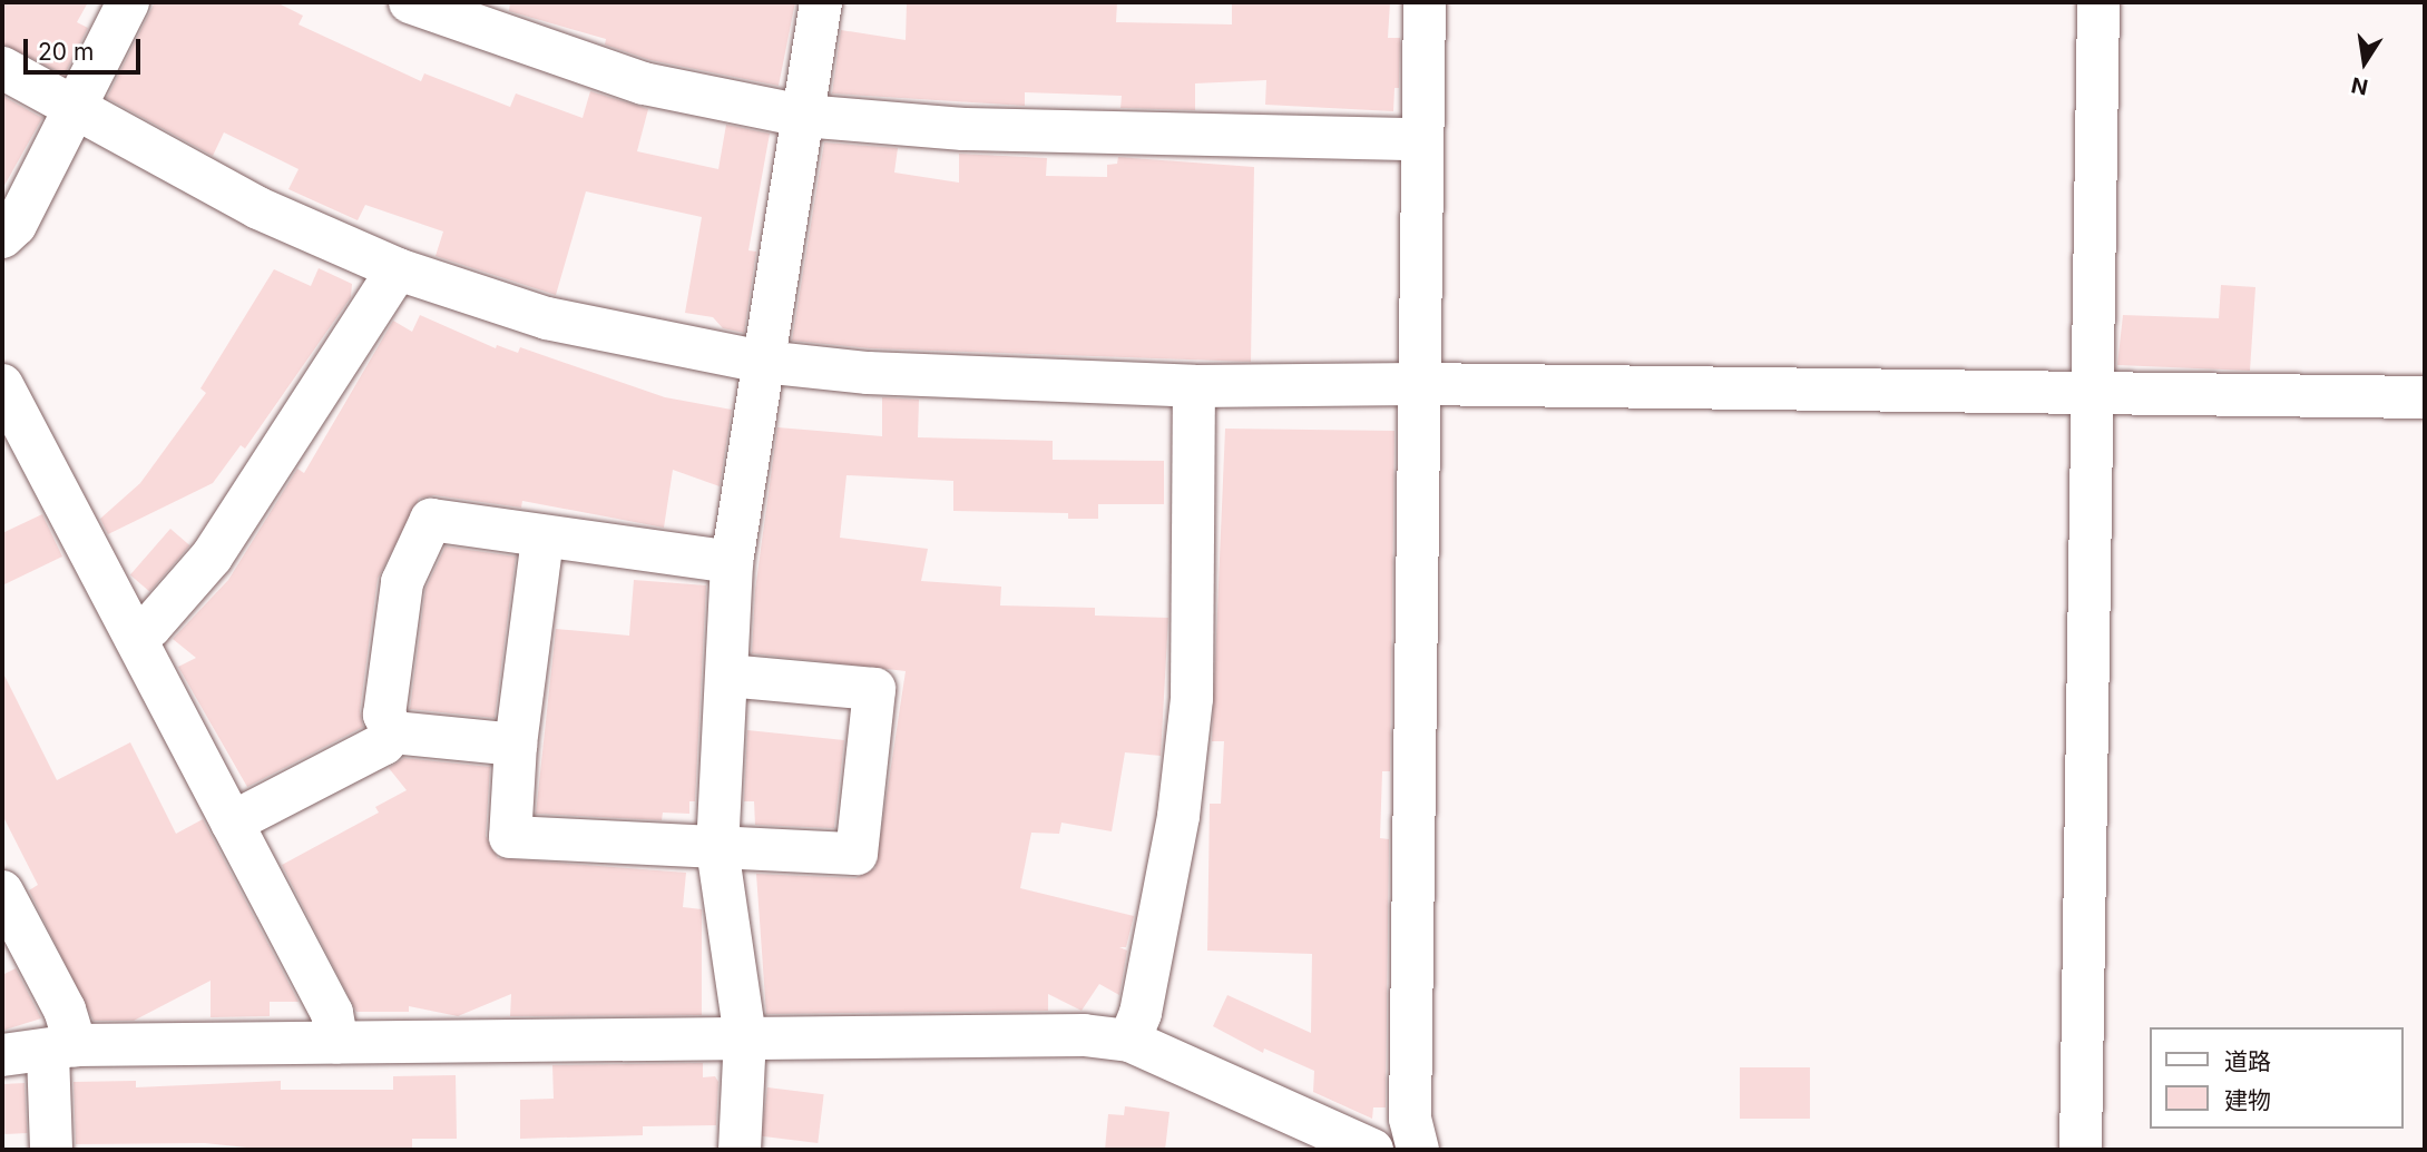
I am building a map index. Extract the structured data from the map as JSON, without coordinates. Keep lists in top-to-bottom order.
{
  "legend": ["道路", "建物"],
  "scale_bar": "20 m",
  "north": "bottom"
}
